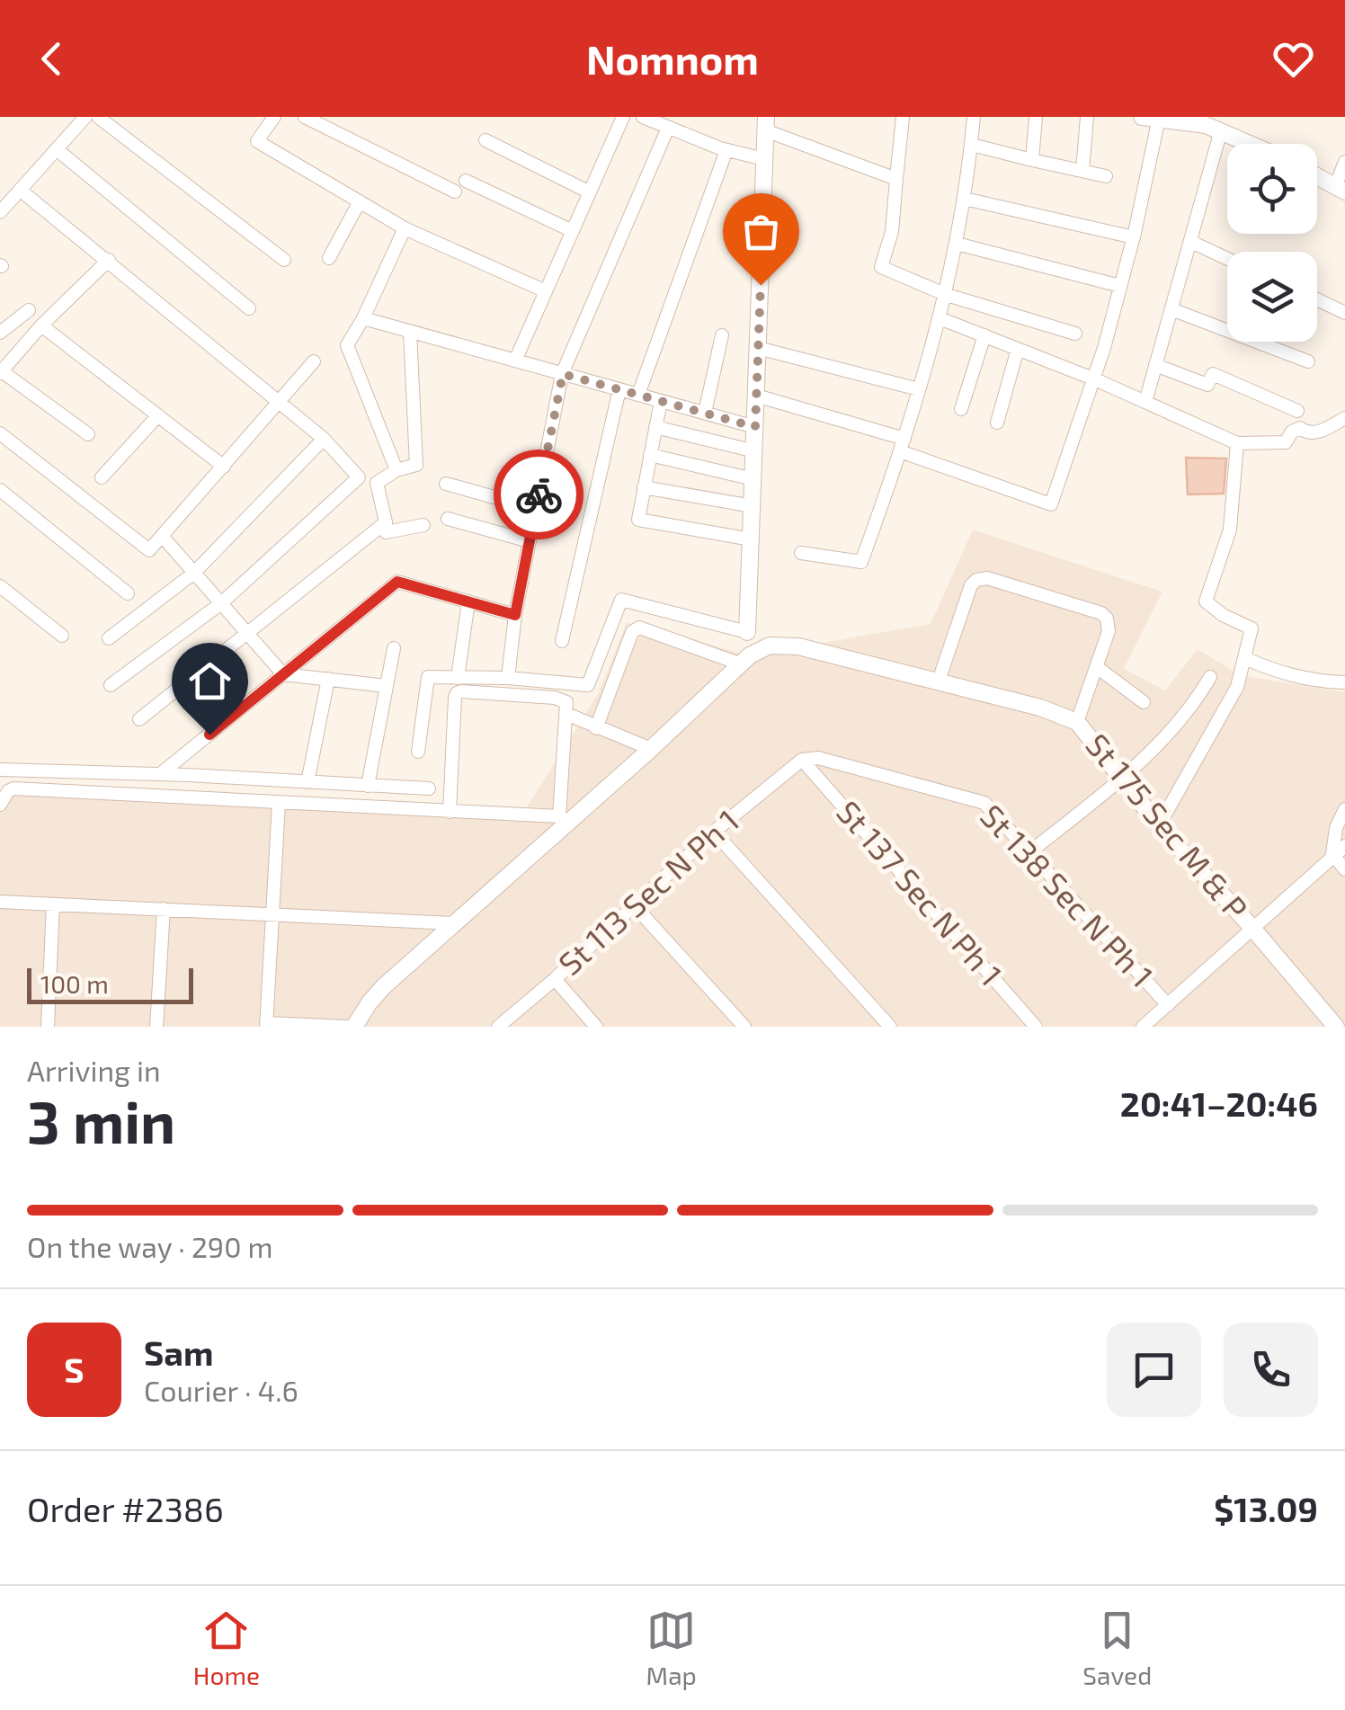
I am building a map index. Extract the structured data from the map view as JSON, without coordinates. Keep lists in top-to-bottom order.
{
  "streets": {
    "street": [
      "St 175 Sec M & P",
      "St 113 Sec N Ph 1",
      "St 137 Sec N Ph 1",
      "St 138 Sec N Ph 1"
    ]
  },
  "crossings": [
    ["St 113 Sec N Ph 1", "St 137 Sec N Ph 1"],
    ["St 113 Sec N Ph 1", "St 138 Sec N Ph 1"],
    ["St 137 Sec N Ph 1", "St 138 Sec N Ph 1"]
  ],
  "scale_bar": "100 m",
  "page": {
    "header": "Nomnom",
    "scale": "100 m",
    "heading": ["3 min", "Arriving in", "20:41–20:46"],
    "panel": [
      "Sam",
      "Courier · 4.6",
      "Order #2386",
      "$13.09"
    ],
    "bar": "On the way · 290 m",
    "round": "S",
    "tabs": ["Home", "Map", "Saved"]
  }
}
